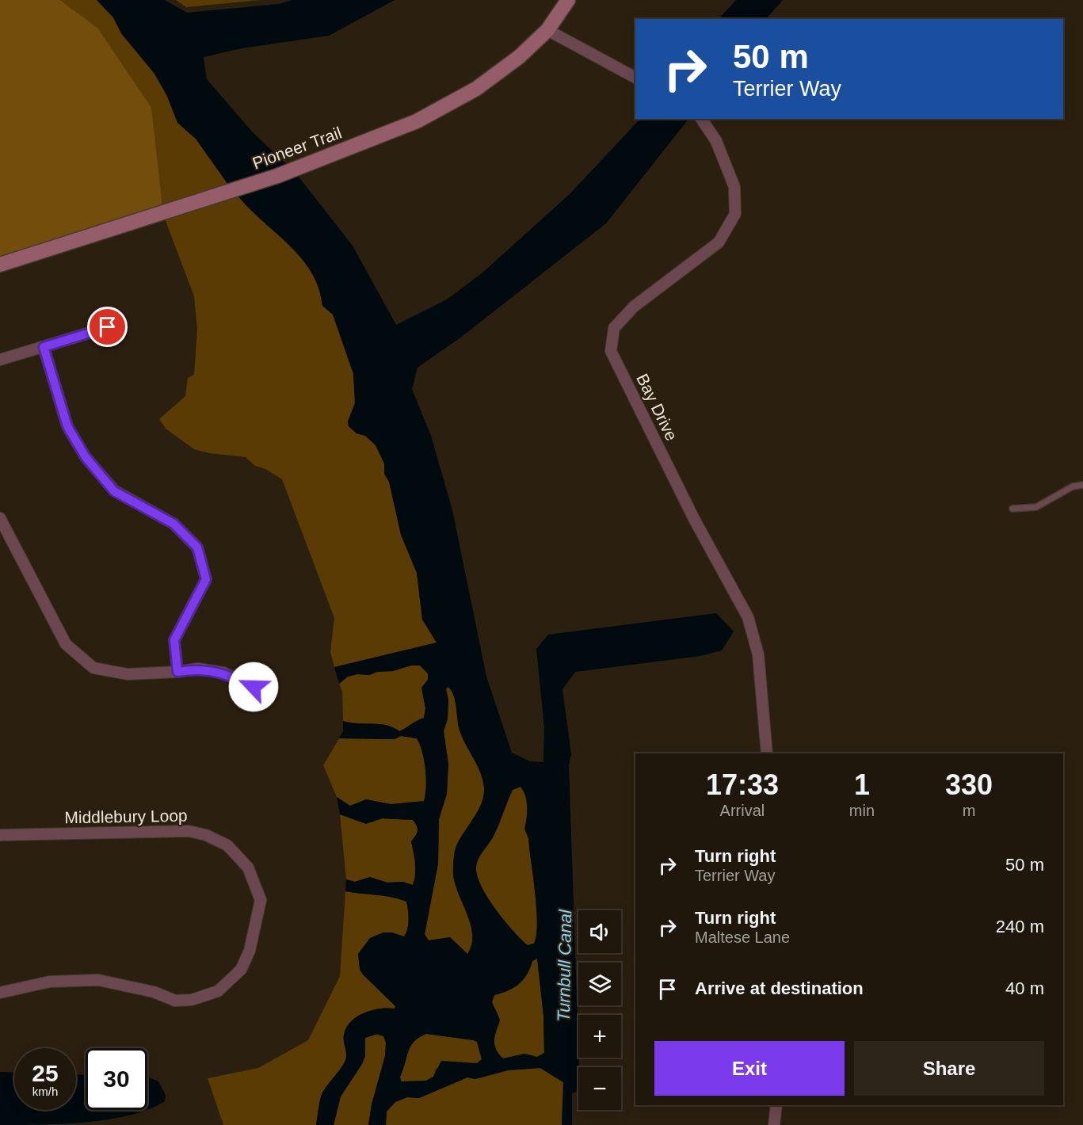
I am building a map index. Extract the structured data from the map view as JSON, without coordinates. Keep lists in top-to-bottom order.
{
  "streets": {
    "street": ["Pioneer Trail", "Bay Drive", "Middlebury Loop"]
  },
  "water": ["Turnbull Canal"],
  "page": {
    "turn": ["50 m", "Terrier Way"],
    "eta": [
      "17:33",
      "Arrival",
      "1",
      "min",
      "330",
      "m"
    ],
    "list": [
      {
        "name": "Turn right",
        "note": "Terrier Way",
        "value": "50 m"
      },
      {
        "name": "Turn right",
        "note": "Maltese Lane",
        "value": "240 m"
      },
      {
        "name": "Arrive at destination",
        "value": "40 m"
      }
    ],
    "map_buttons": ["+", "−"],
    "buttons": ["Exit", "Share"],
    "speed": "25 km/h",
    "limit": "30"
  }
}
